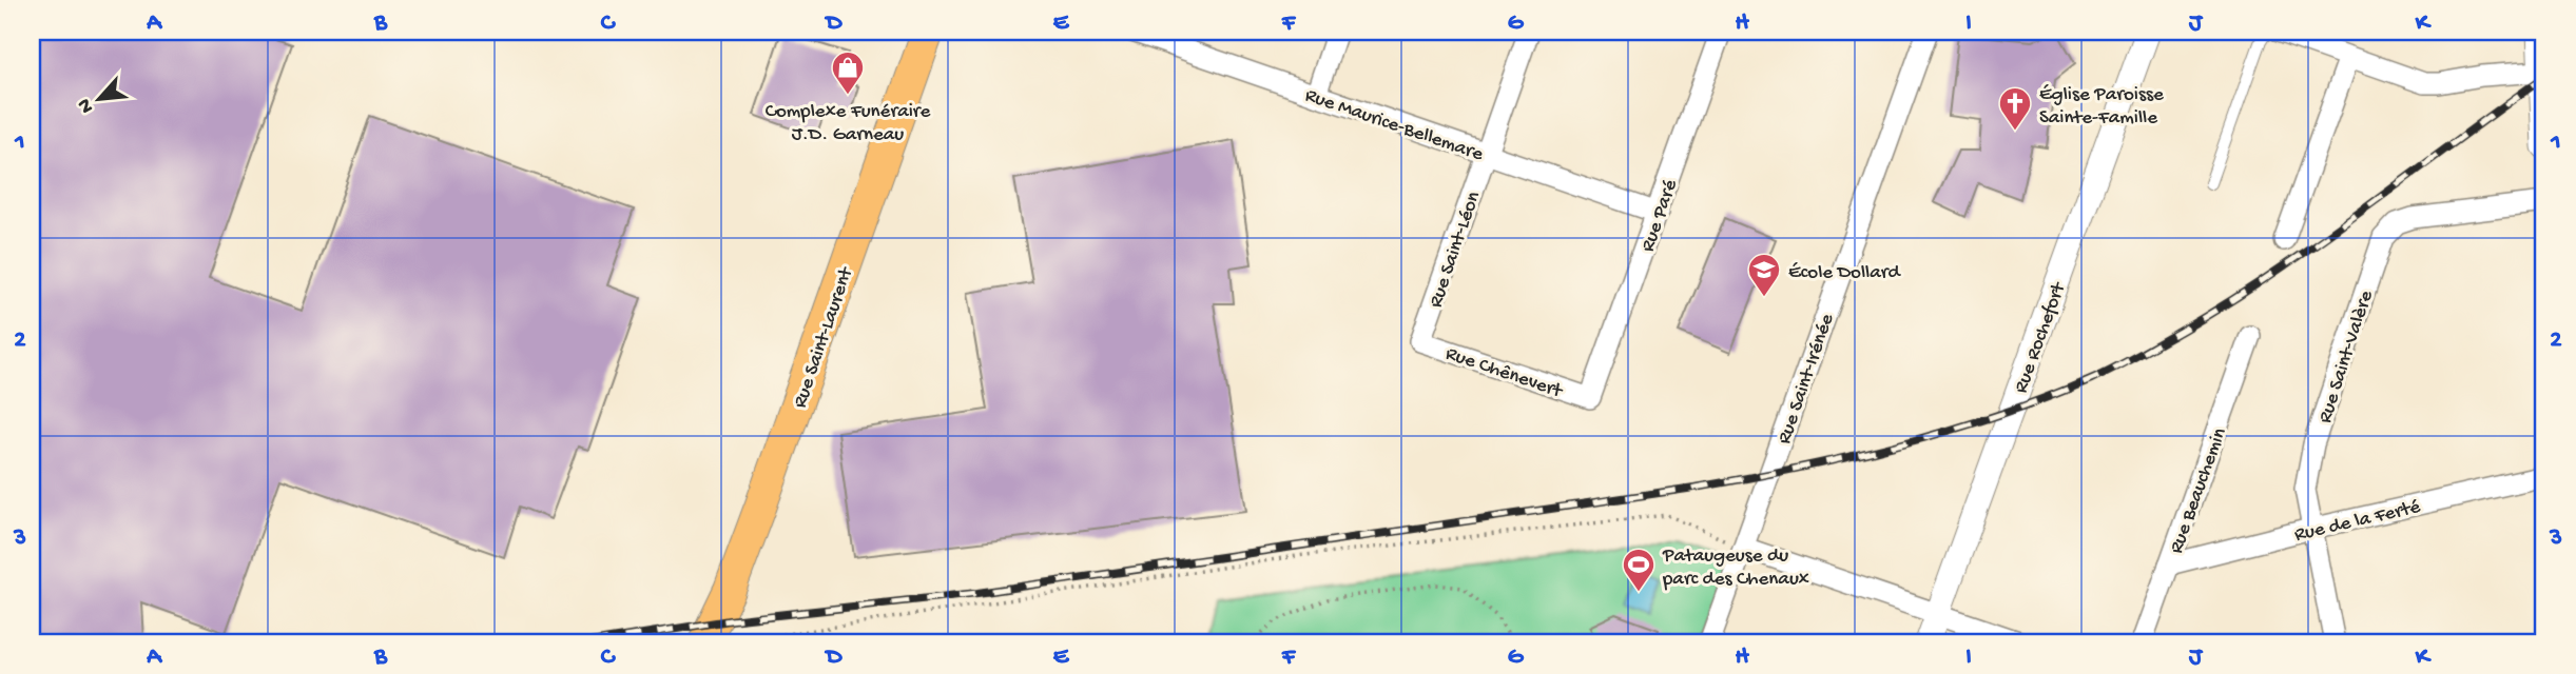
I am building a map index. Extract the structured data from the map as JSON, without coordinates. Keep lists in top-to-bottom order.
{
  "streets": {
    "main road": ["Rue Saint-Laurent"],
    "street": [
      "Rue Maurice-Bellemare",
      "Rue Paré",
      "Rue Saint-Léon",
      "Rue Rochefort",
      "Rue Saint-Valère",
      "Rue Chênevert",
      "Rue Saint-Irénée",
      "Rue Beauchemin",
      "Rue de la Ferté"
    ]
  },
  "crossings": [
    ["Rue Maurice-Bellemare", "Rue Paré"],
    ["Rue Maurice-Bellemare", "Rue Saint-Léon"],
    ["Rue Paré", "Rue Chênevert"],
    ["Rue Saint-Léon", "Rue Chênevert"],
    ["Rue Saint-Valère", "Rue de la Ferté"],
    ["Rue Beauchemin", "Rue de la Ferté"]
  ],
  "places": {
    "shop": ["Complexe Funéraire J.D. Garneau"],
    "church": ["Église Paroisse Sainte-Famille"],
    "school or university": ["École Dollard"],
    "sports": ["Pataugeuse du parc des Chenaux"]
  },
  "north": "bottom left",
  "grid": {
    "columns": [
      "A",
      "B",
      "C",
      "D",
      "E",
      "F",
      "G",
      "H",
      "I",
      "J",
      "K"
    ],
    "rows": ["1", "2", "3"]
  }
}
